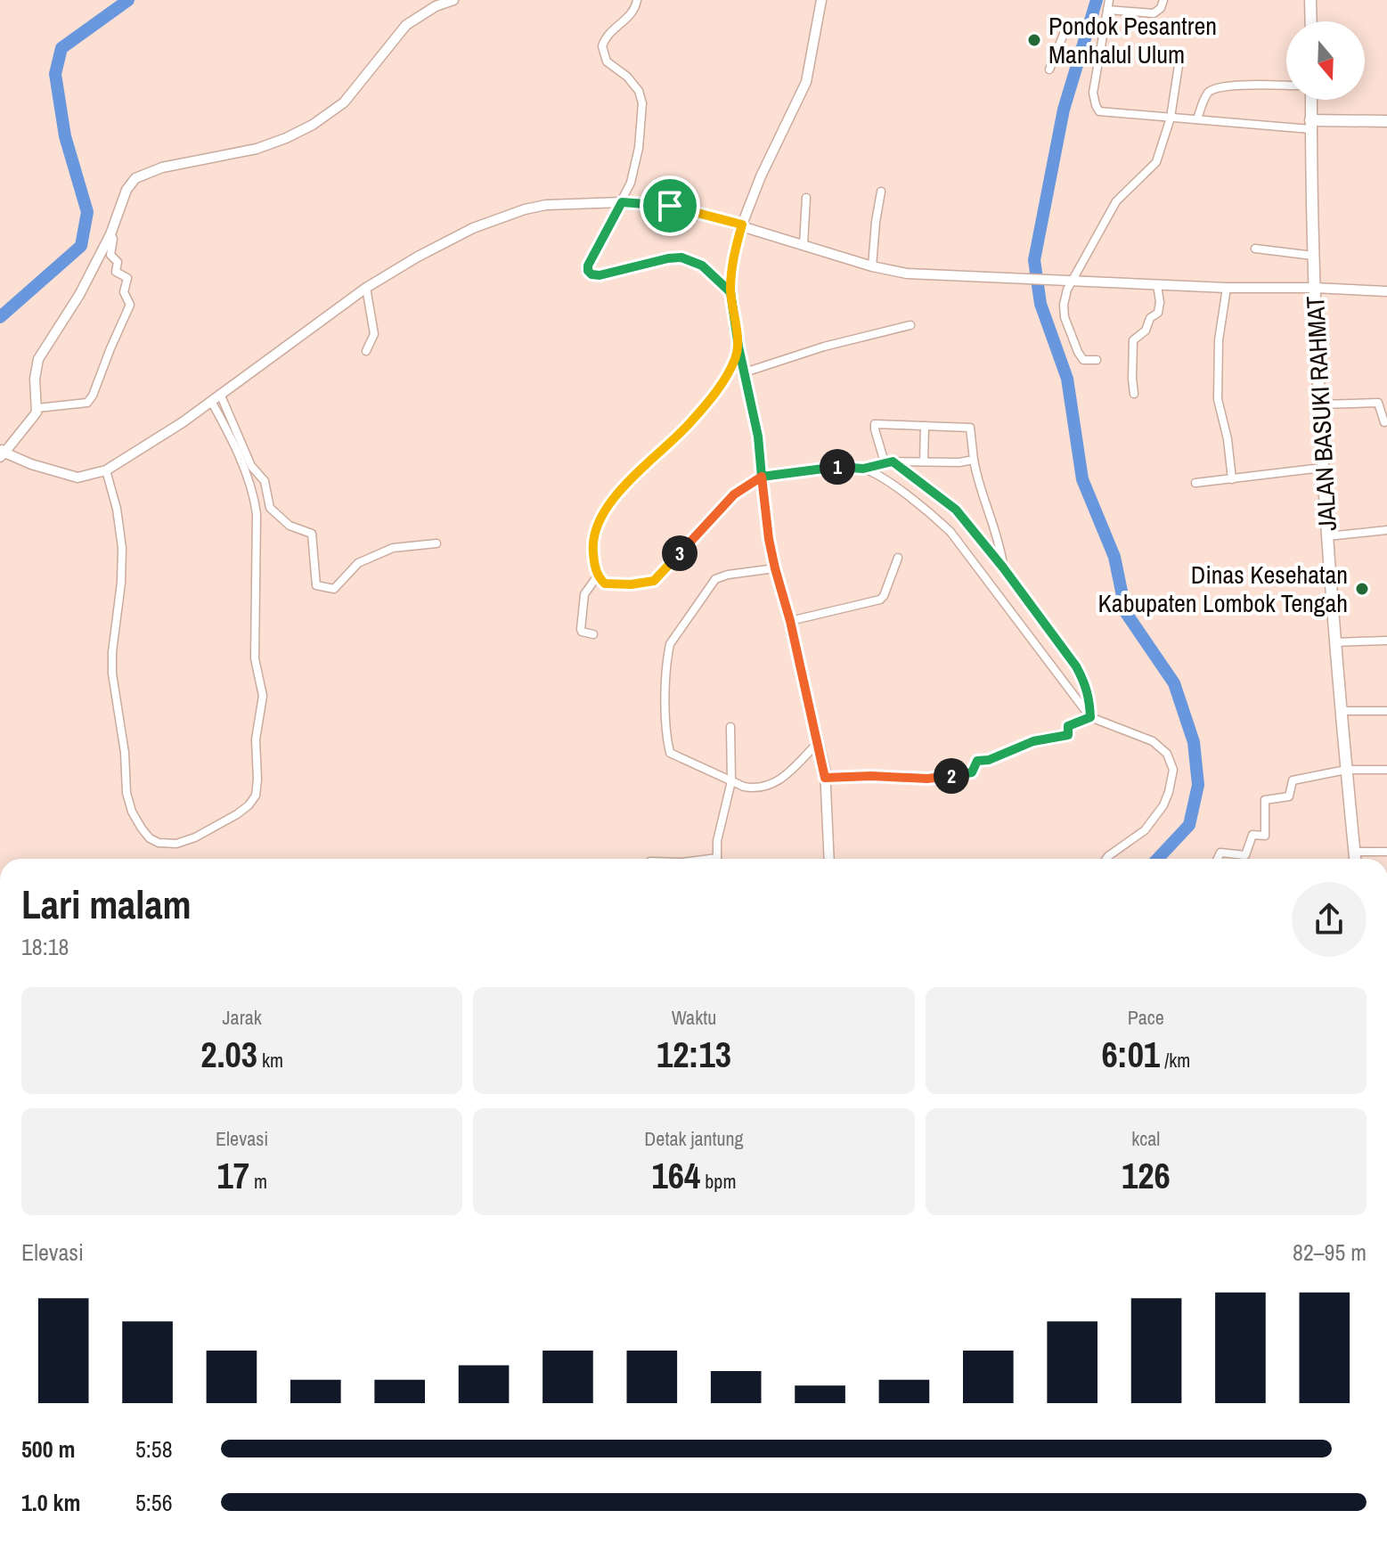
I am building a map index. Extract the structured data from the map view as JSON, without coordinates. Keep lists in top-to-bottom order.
{
  "streets": {
    "main road": ["JALAN BASUKI RAHMAT"]
  },
  "places": ["Pondok Pesantren Manhalul Ulum", "Dinas Kesehatan Kabupaten Lombok Tengah"],
  "north": "bottom",
  "page": {
    "pins": ["1", "3", "2"],
    "heading": ["Lari malam", "18:18"],
    "stats": [
      ["Jarak", "2.03 km"],
      ["Waktu", "12:13"],
      ["Pace", "6:01 /km"],
      ["Elevasi", "17 m"],
      ["Detak jantung", "164 bpm"],
      ["kcal", "126"]
    ],
    "chart": ["Elevasi", "82–95 m"],
    "list": [
      {
        "name": "500 m",
        "note": "5:58"
      },
      {
        "name": "1.0 km",
        "note": "5:56"
      }
    ]
  }
}
